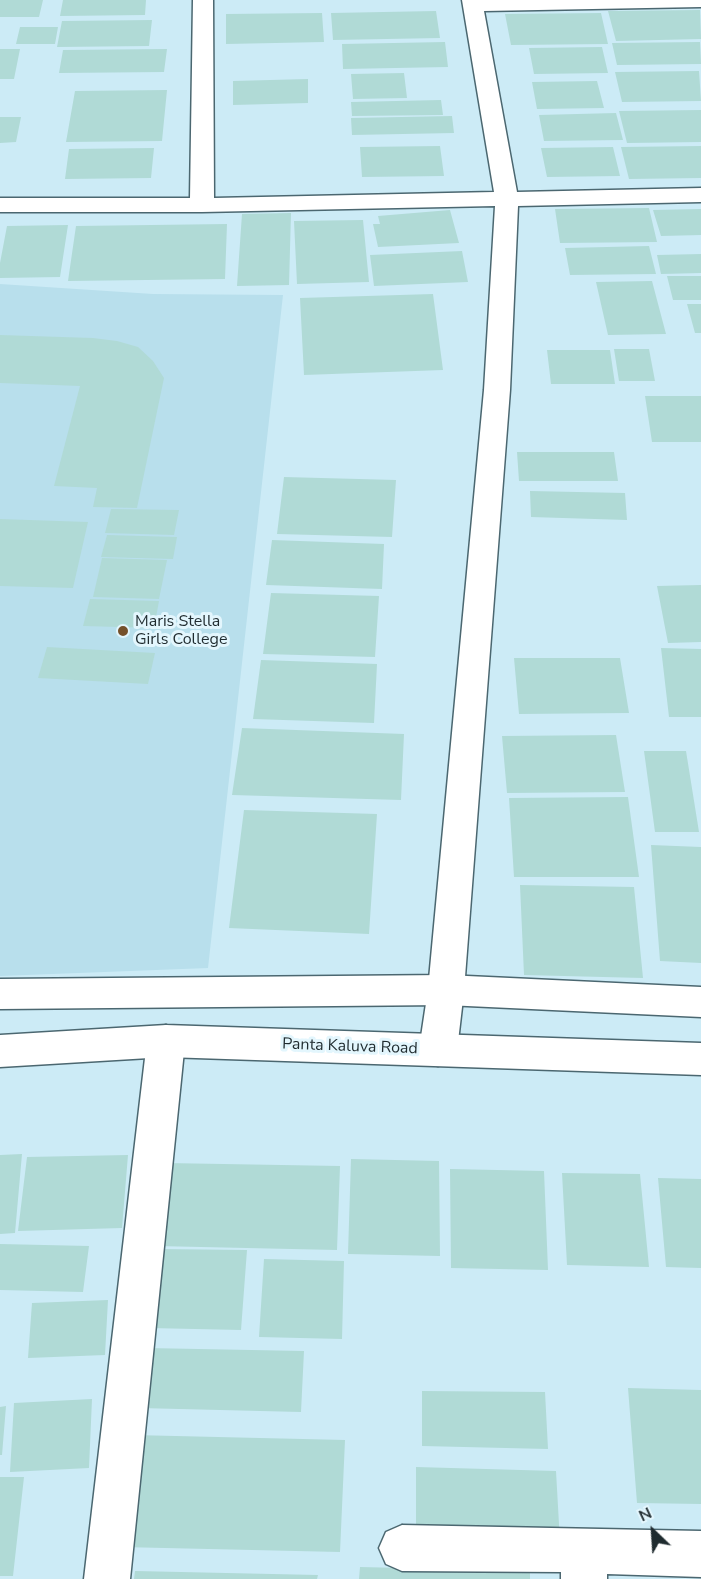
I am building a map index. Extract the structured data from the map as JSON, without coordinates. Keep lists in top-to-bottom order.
{
  "streets": {
    "street": ["Panta Kaluva Road"]
  },
  "places": ["Maris Stella Girls College"],
  "north": "top left"
}
